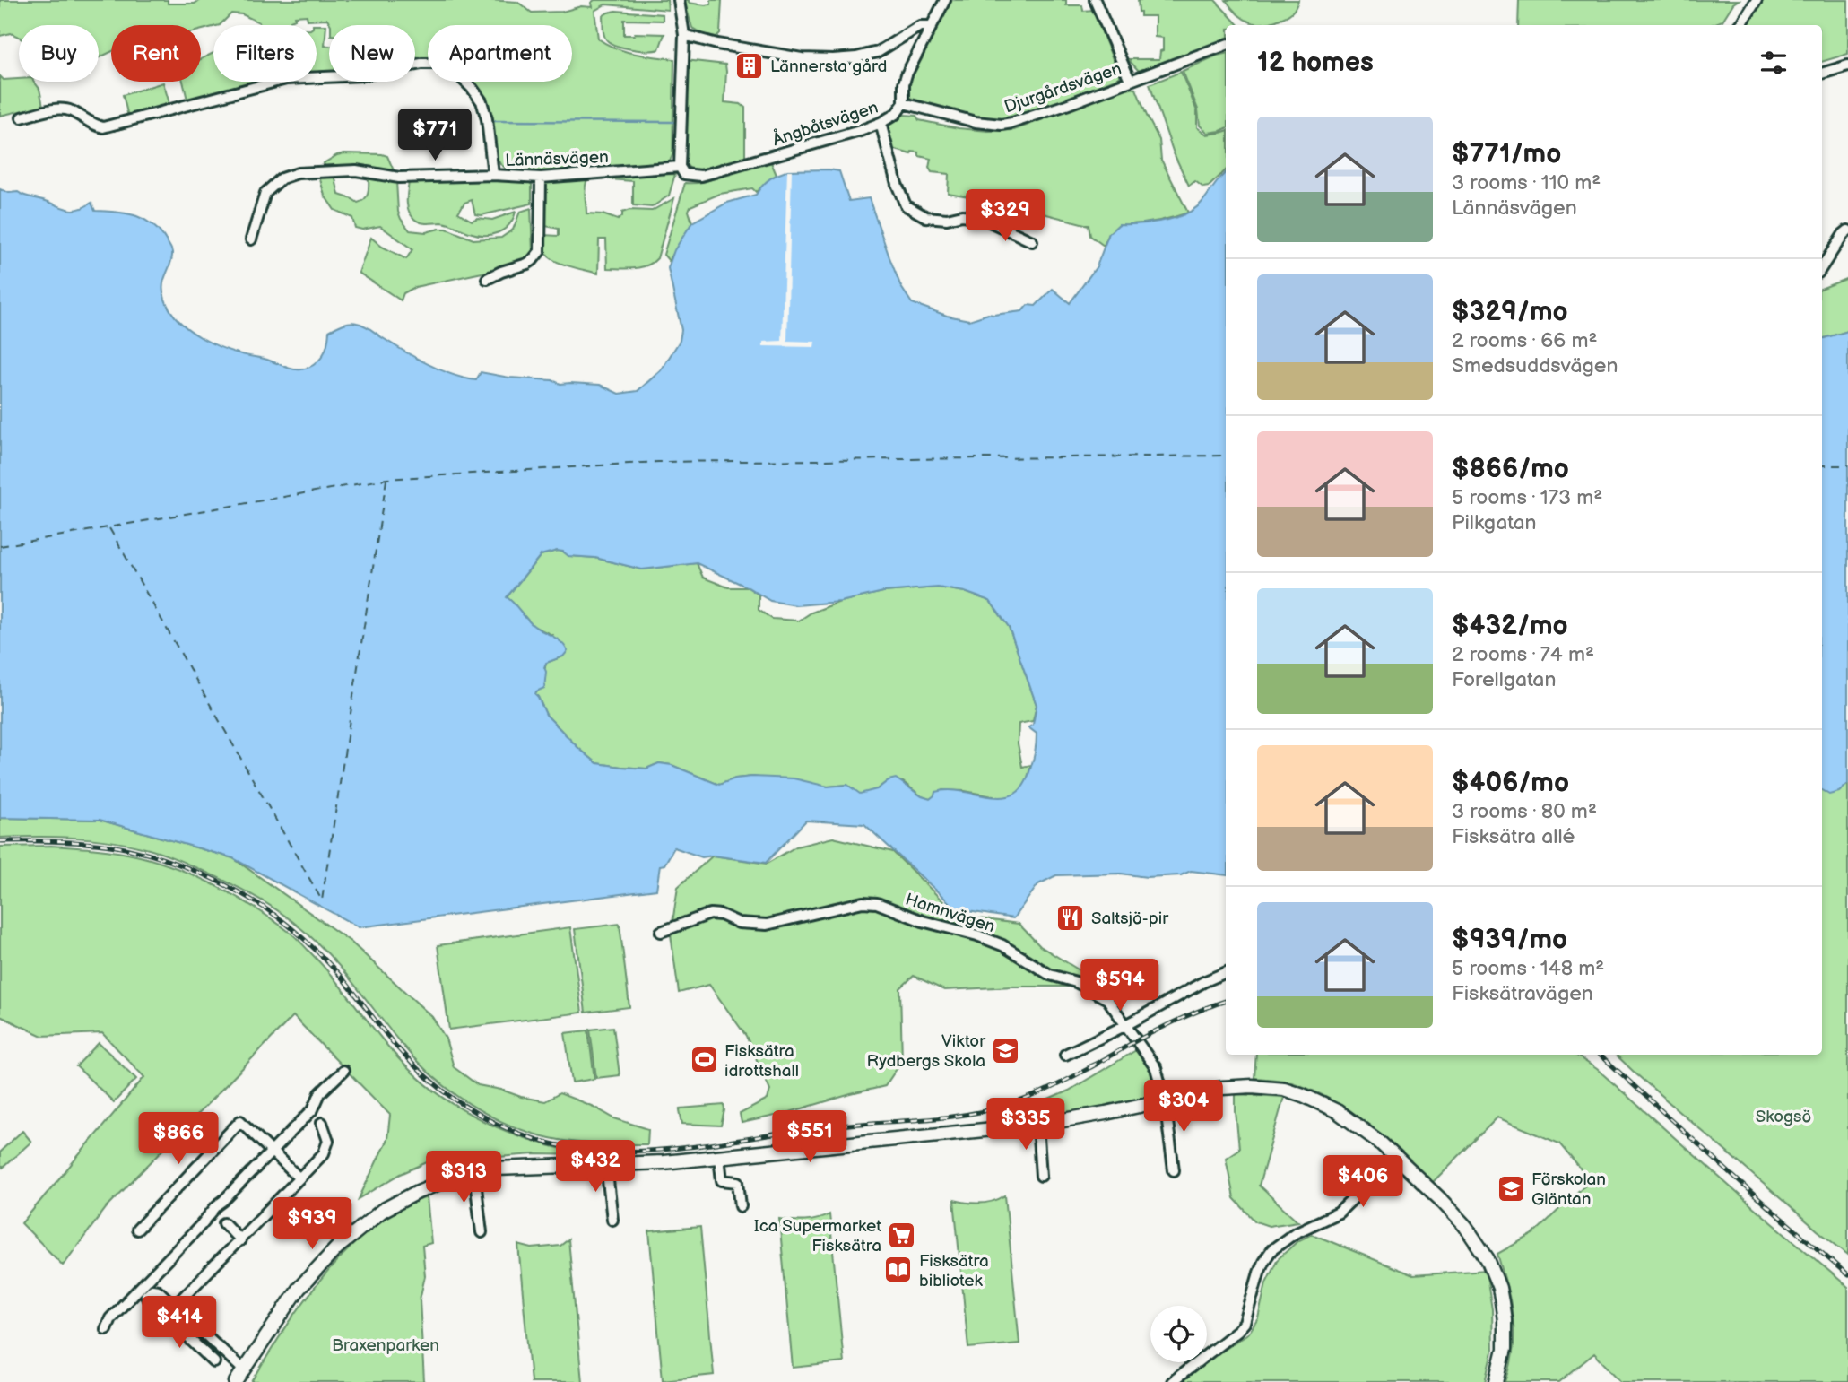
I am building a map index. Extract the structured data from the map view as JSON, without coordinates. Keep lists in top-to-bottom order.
{
  "streets": {
    "street": [
      "Djurgårdsvägen",
      "Ångbåtsvägen",
      "Lännäsvägen",
      "Hamnvägen"
    ]
  },
  "crossings": [
    ["Djurgårdsvägen", "Ångbåtsvägen"],
    ["Ångbåtsvägen", "Lännäsvägen"]
  ],
  "parks": ["Skogsö", "Braxenparken"],
  "places": {
    "building": ["Lännersta gård"],
    "restaurant": ["Saltsjö-pir"],
    "school or university": ["Viktor Rydbergs Skola", "Förskolan Gläntan"],
    "sports": ["Fisksätra idrottshall"],
    "supermarket": ["Ica Supermarket Fisksätra"],
    "library": ["Fisksätra bibliotek"]
  },
  "page": {
    "chip": [
      "Buy",
      "Rent",
      "Filters",
      "New",
      "Apartment"
    ],
    "heading": "12 homes",
    "list": [
      {
        "name": "$771/mo",
        "note": "3 rooms · 110 m² · Lännäsvägen"
      },
      {
        "name": "$329/mo",
        "note": "2 rooms · 66 m² · Smedsuddsvägen"
      },
      {
        "name": "$866/mo",
        "note": "5 rooms · 173 m² · Pilkgatan"
      },
      {
        "name": "$432/mo",
        "note": "2 rooms · 74 m² · Forellgatan"
      },
      {
        "name": "$406/mo",
        "note": "3 rooms · 80 m² · Fisksätra allé"
      },
      {
        "name": "$939/mo",
        "note": "5 rooms · 148 m² · Fisksätravägen"
      }
    ],
    "price": [
      "$771",
      "$329",
      "$594",
      "$304",
      "$335",
      "$551",
      "$866",
      "$432",
      "$313",
      "$406",
      "$939",
      "$414"
    ]
  }
}
